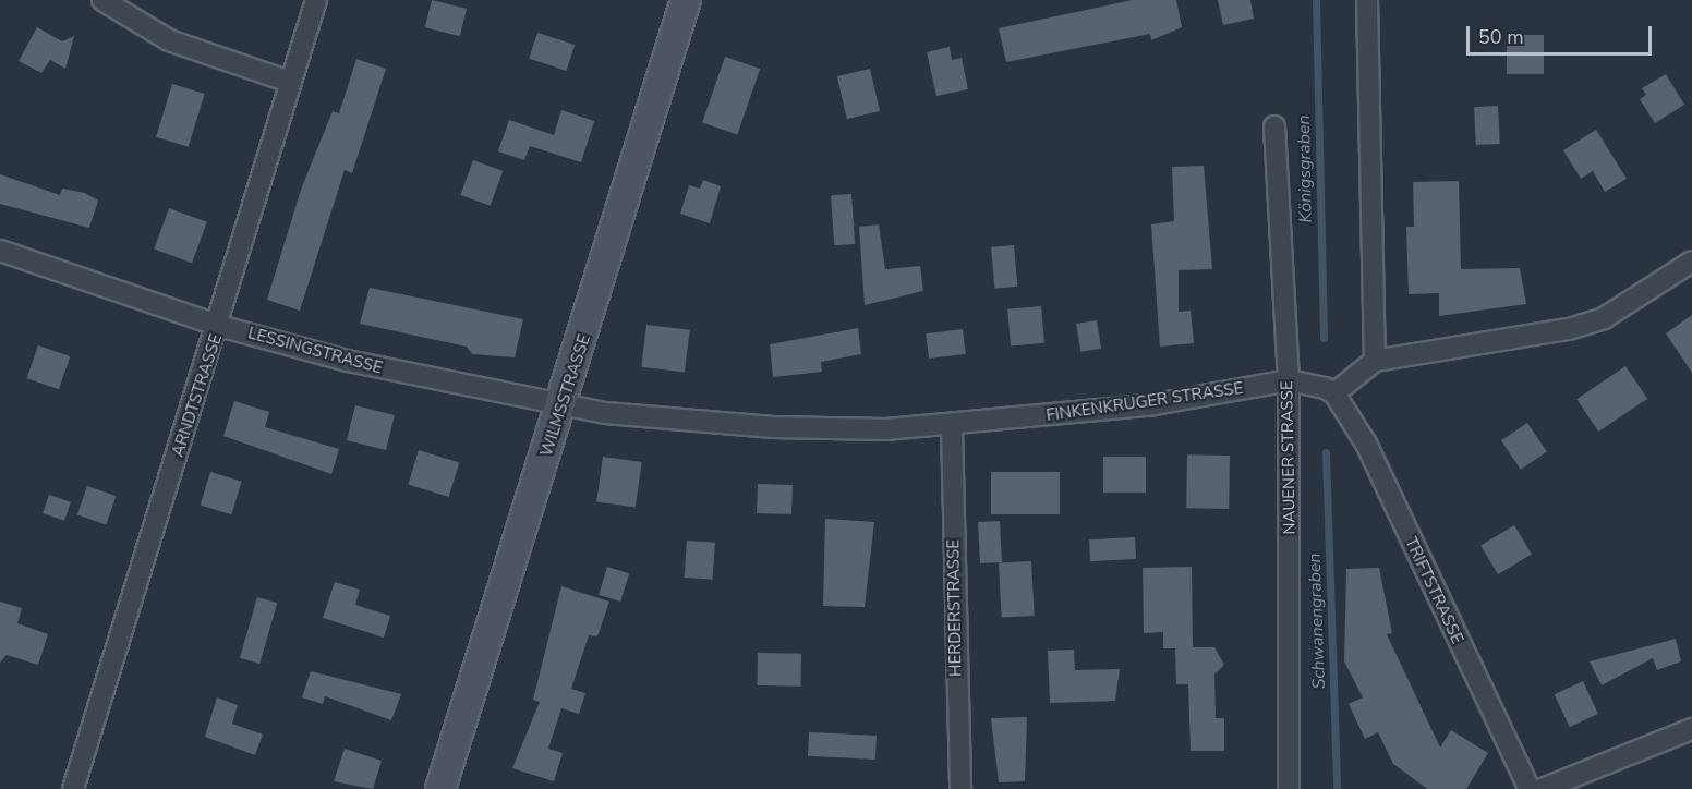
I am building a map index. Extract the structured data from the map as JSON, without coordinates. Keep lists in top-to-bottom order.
{
  "streets": {
    "street": [
      "LESSINGSTRASSE",
      "ARNDTSTRASSE",
      "WILMSSTRASSE",
      "FINKENKRUGER STRASSE",
      "NAUENER STRASSE",
      "TRIFTSTRASSE",
      "HERDERSTRASSE"
    ]
  },
  "crossings": [
    ["LESSINGSTRASSE", "ARNDTSTRASSE"],
    ["LESSINGSTRASSE", "WILMSSTRASSE"],
    ["LESSINGSTRASSE", "FINKENKRUGER STRASSE"],
    ["WILMSSTRASSE", "FINKENKRUGER STRASSE"],
    ["FINKENKRUGER STRASSE", "NAUENER STRASSE"],
    ["FINKENKRUGER STRASSE", "TRIFTSTRASSE"],
    ["FINKENKRUGER STRASSE", "HERDERSTRASSE"]
  ],
  "water": ["Königsgraben", "Schwanengraben"],
  "scale_bar": "50 m"
}
